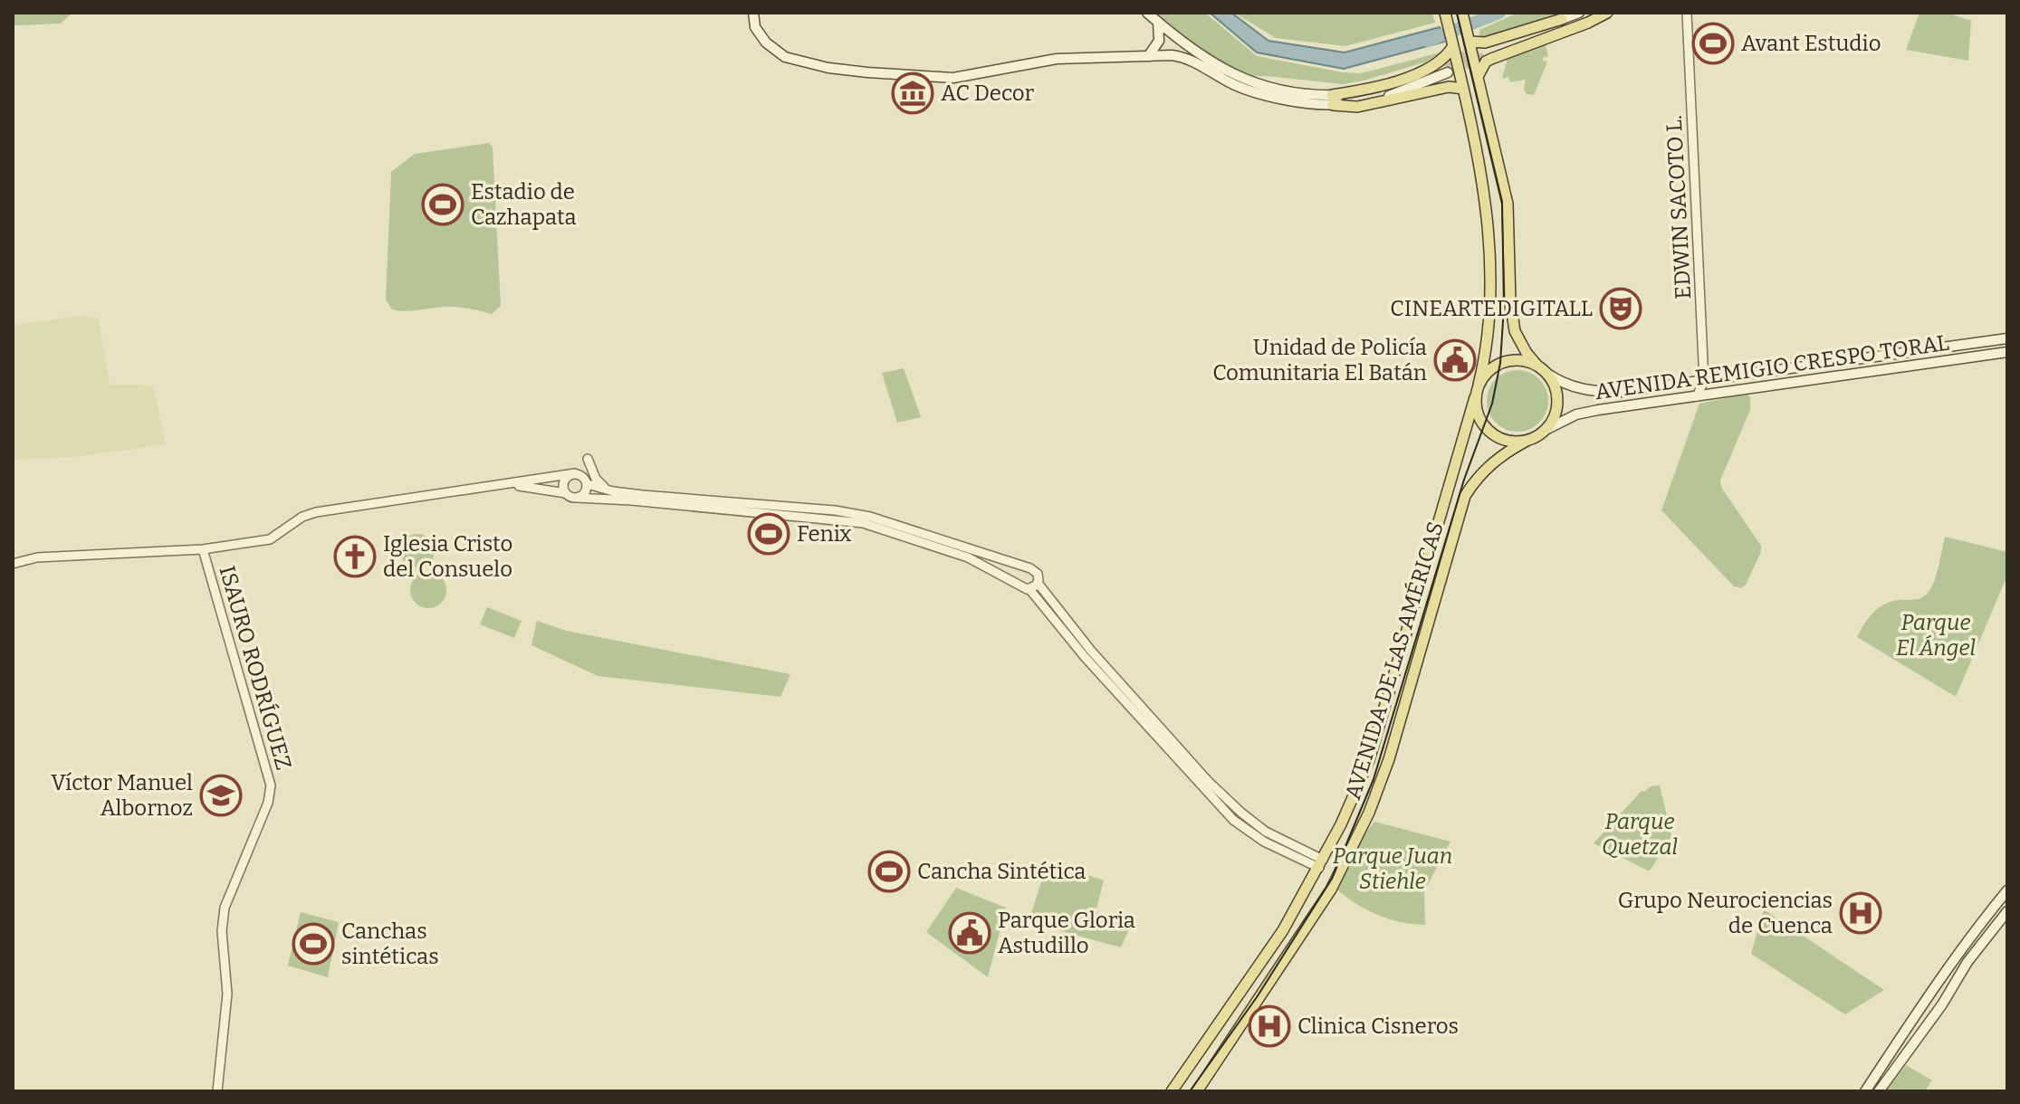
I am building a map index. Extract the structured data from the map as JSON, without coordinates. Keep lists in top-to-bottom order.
{
  "streets": {
    "main road": ["AVENIDA REMIGIO CRESPO TORAL", "AVENIDA DE LAS AMÉRICAS"],
    "street": ["EDWIN SACOTO L.", "ISAURO RODRÍGUEZ"]
  },
  "crossings": [
    ["EDWIN SACOTO L.", "AVENIDA REMIGIO CRESPO TORAL"],
    ["AVENIDA REMIGIO CRESPO TORAL", "AVENIDA DE LAS AMÉRICAS"]
  ],
  "parks": ["Parque El Ángel", "Parque Quetzal", "Parque Juan Stiehle"],
  "places": {
    "sports": [
      "Avant Estudio",
      "Estadio de Cazhapata",
      "Fenix",
      "Cancha Sintética",
      "Canchas sintéticas"
    ],
    "museum": ["AC Decor"],
    "theatre": ["CINEARTEDIGITALL"],
    "public building": ["Unidad de Policía Comunitaria El Batán", "Parque Gloria Astudillo"],
    "church": ["Iglesia Cristo del Consuelo"],
    "school or university": ["Víctor Manuel Albornoz"],
    "hospital": ["Grupo Neurociencias de Cuenca", "Clinica Cisneros"]
  }
}
